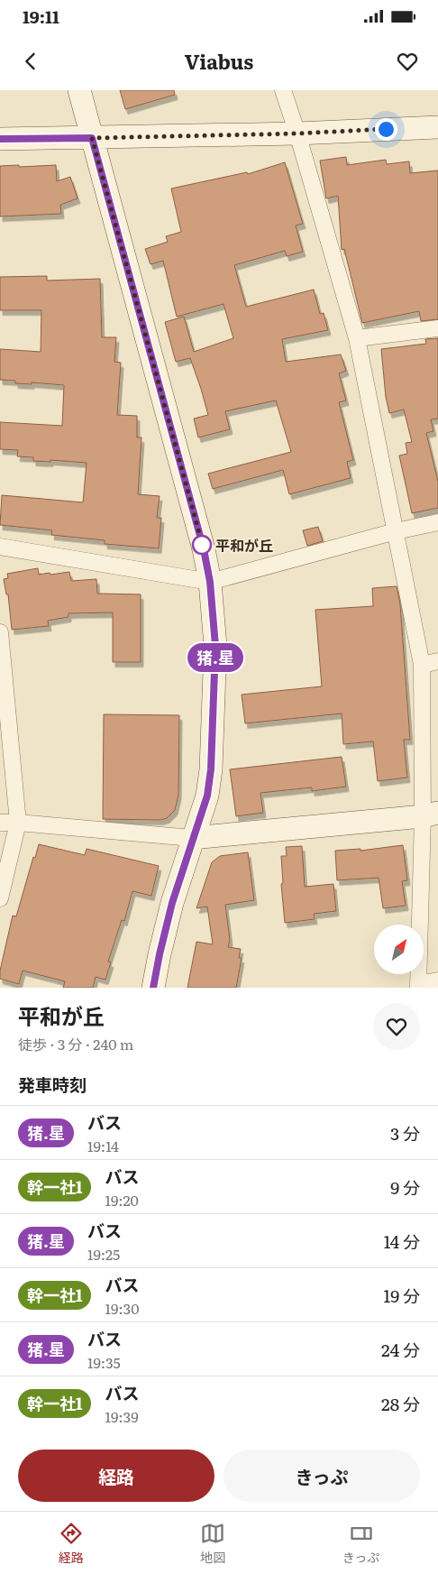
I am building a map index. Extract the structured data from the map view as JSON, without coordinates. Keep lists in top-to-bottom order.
{
  "places": ["平和が丘"],
  "lines": ["bus line 猪.星"],
  "north": "top right",
  "page": {
    "status": "19:11",
    "header": "Viabus",
    "on_map": "猪.星",
    "heading": [
      ["平和が丘", "徒歩 · 3 分 · 240 m"],
      "発車時刻"
    ],
    "list": [
      {
        "mark": "猪.星",
        "name": "バス",
        "note": "19:14",
        "value": "3 分"
      },
      {
        "mark": "幹一社1",
        "name": "バス",
        "note": "19:20",
        "value": "9 分"
      },
      {
        "mark": "猪.星",
        "name": "バス",
        "note": "19:25",
        "value": "14 分"
      },
      {
        "mark": "幹一社1",
        "name": "バス",
        "note": "19:30",
        "value": "19 分"
      },
      {
        "mark": "猪.星",
        "name": "バス",
        "note": "19:35",
        "value": "24 分"
      },
      {
        "mark": "幹一社1",
        "name": "バス",
        "note": "19:39",
        "value": "28 分"
      }
    ],
    "buttons": ["経路", "きっぷ"],
    "tabs": ["経路", "地図", "きっぷ"]
  }
}
